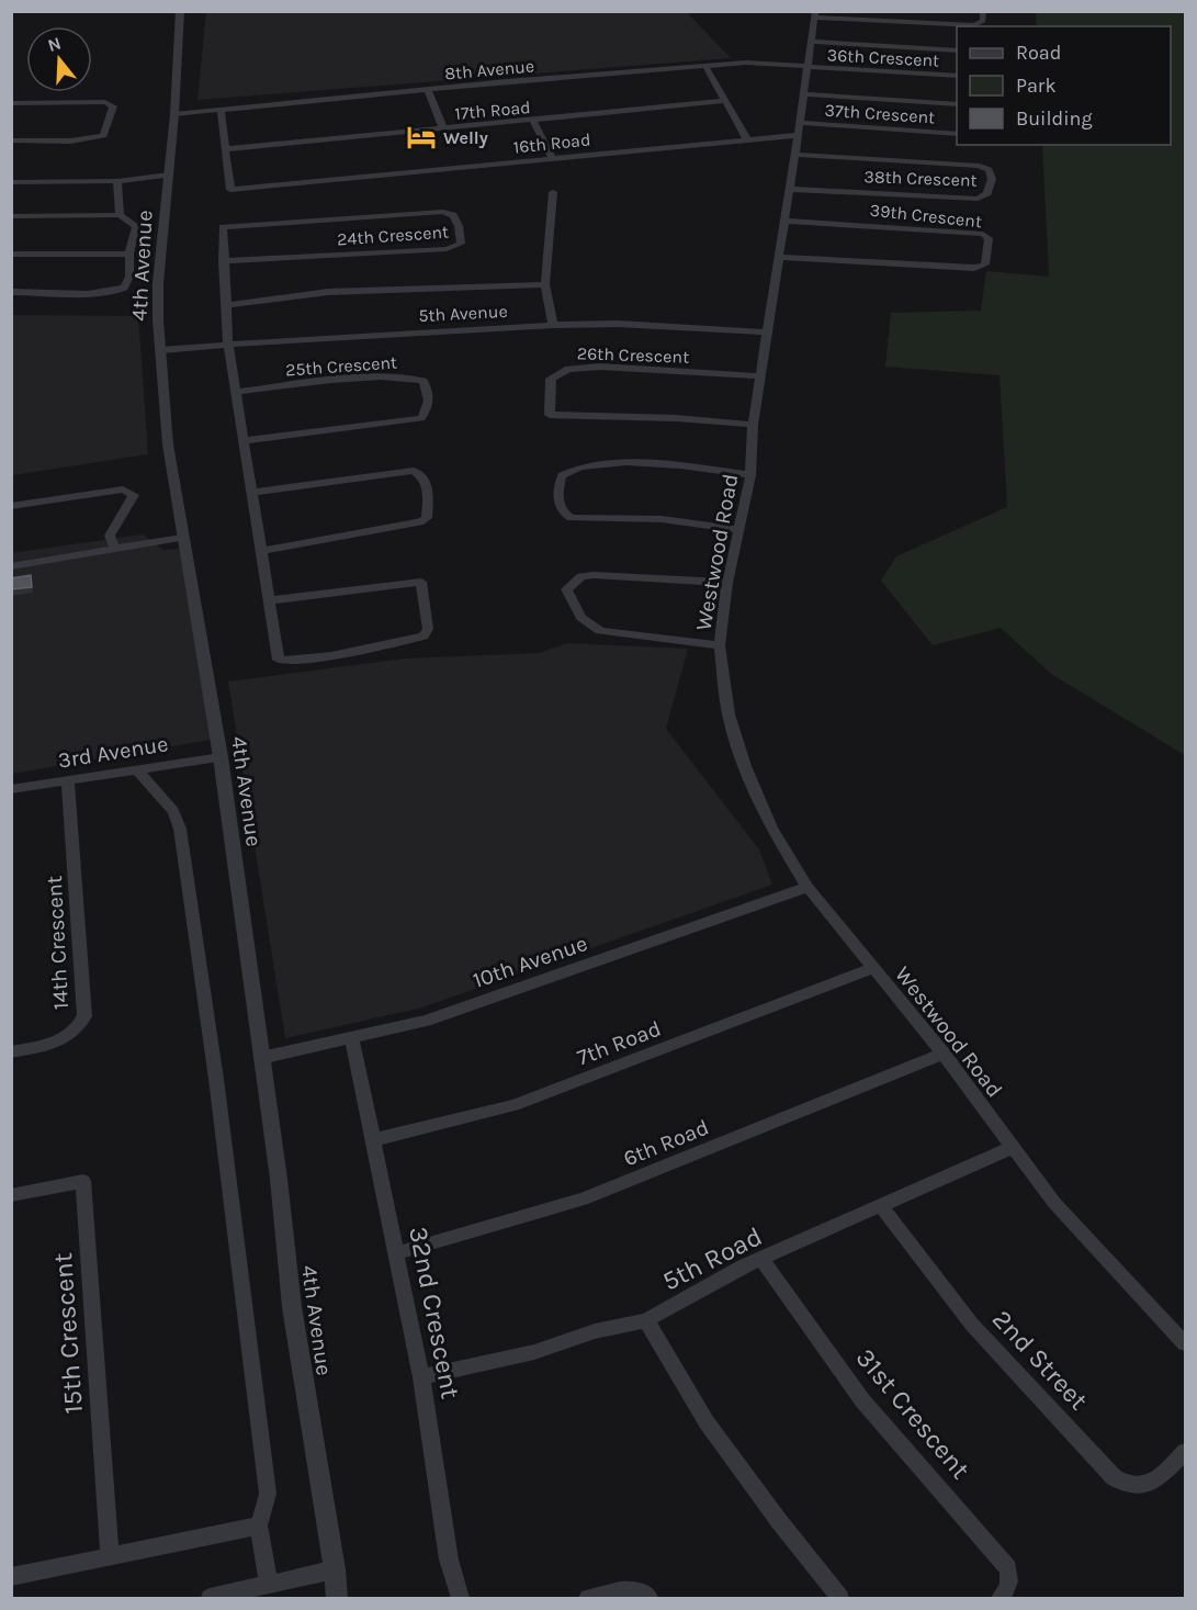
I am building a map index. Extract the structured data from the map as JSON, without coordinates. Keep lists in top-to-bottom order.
{
  "streets": {
    "street": [
      "36th Crescent",
      "8th Avenue",
      "17th Road",
      "37th Crescent",
      "16th Road",
      "38th Crescent",
      "39th Crescent",
      "24th Crescent",
      "4th Avenue",
      "5th Avenue",
      "26th Crescent",
      "25th Crescent",
      "Westwood Road",
      "3rd Avenue",
      "14th Crescent",
      "10th Avenue",
      "7th Road",
      "6th Road",
      "5th Road",
      "32nd Crescent",
      "15th Crescent",
      "2nd Street",
      "31st Crescent"
    ]
  },
  "crossings": [
    ["36th Crescent", "8th Avenue"],
    ["36th Crescent", "Westwood Road"],
    ["8th Avenue", "4th Avenue"],
    ["8th Avenue", "Westwood Road"],
    ["17th Road", "16th Road"],
    ["37th Crescent", "16th Road"],
    ["37th Crescent", "Westwood Road"],
    ["16th Road", "Westwood Road"],
    ["38th Crescent", "Westwood Road"],
    ["39th Crescent", "Westwood Road"],
    ["4th Avenue", "5th Avenue"],
    ["4th Avenue", "3rd Avenue"],
    ["4th Avenue", "10th Avenue"],
    ["5th Avenue", "Westwood Road"],
    ["26th Crescent", "Westwood Road"],
    ["Westwood Road", "10th Avenue"],
    ["Westwood Road", "7th Road"],
    ["Westwood Road", "6th Road"],
    ["Westwood Road", "5th Road"],
    ["3rd Avenue", "14th Crescent"],
    ["10th Avenue", "32nd Crescent"],
    ["7th Road", "32nd Crescent"],
    ["6th Road", "32nd Crescent"],
    ["5th Road", "32nd Crescent"],
    ["5th Road", "2nd Street"],
    ["5th Road", "31st Crescent"]
  ],
  "places": {
    "hotel": ["Welly"]
  },
  "legend": ["Road", "Park", "Building"],
  "north": "top"
}
